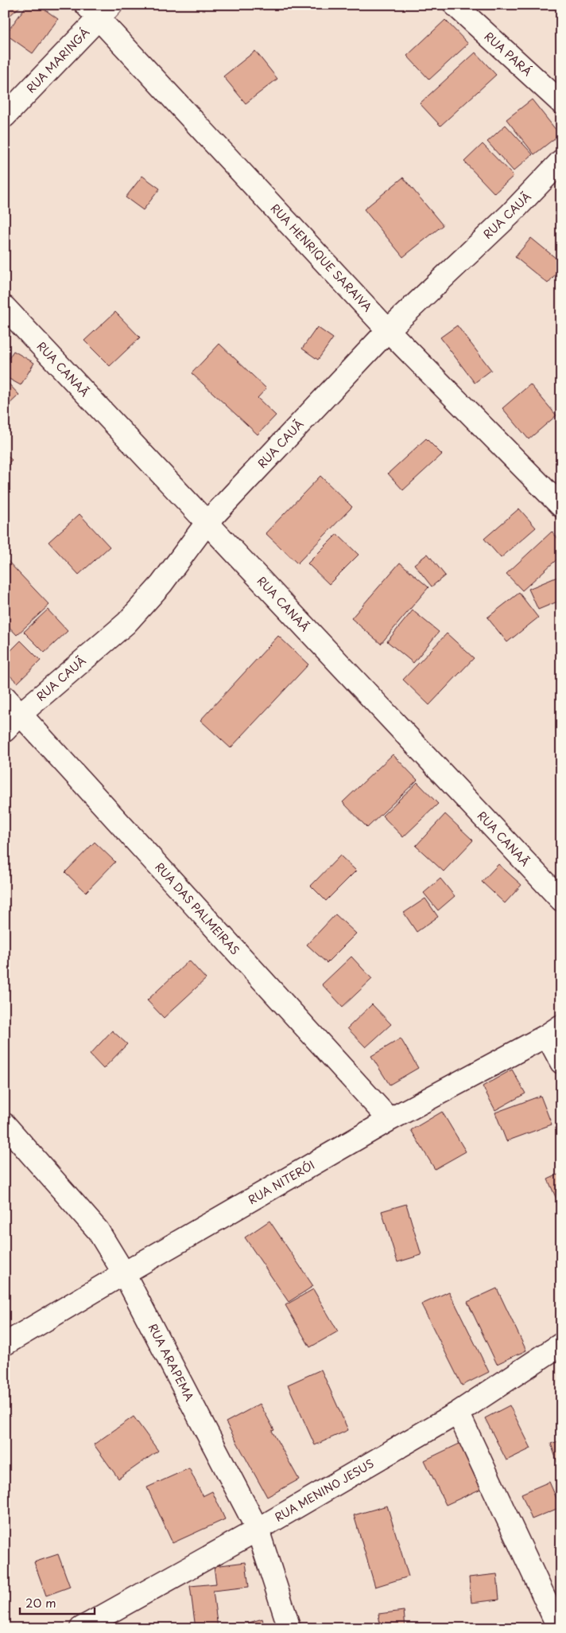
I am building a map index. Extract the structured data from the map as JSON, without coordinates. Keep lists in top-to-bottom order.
{
  "streets": {
    "street": [
      "RUA PARÁ",
      "RUA MARINGÁ",
      "RUA CAUÃ",
      "RUA HENRIQUE SARAIVA",
      "RUA CANAÃ",
      "RUA DAS PALMEIRAS",
      "RUA NITERÓI",
      "RUA ARAPEMA",
      "RUA MENINO JESUS"
    ]
  },
  "crossings": [
    ["RUA MARINGÁ", "RUA HENRIQUE SARAIVA"],
    ["RUA CAUÃ", "RUA HENRIQUE SARAIVA"],
    ["RUA CAUÃ", "RUA CANAÃ"],
    ["RUA CAUÃ", "RUA DAS PALMEIRAS"],
    ["RUA DAS PALMEIRAS", "RUA NITERÓI"],
    ["RUA NITERÓI", "RUA ARAPEMA"],
    ["RUA ARAPEMA", "RUA MENINO JESUS"]
  ],
  "scale_bar": "20 m"
}
